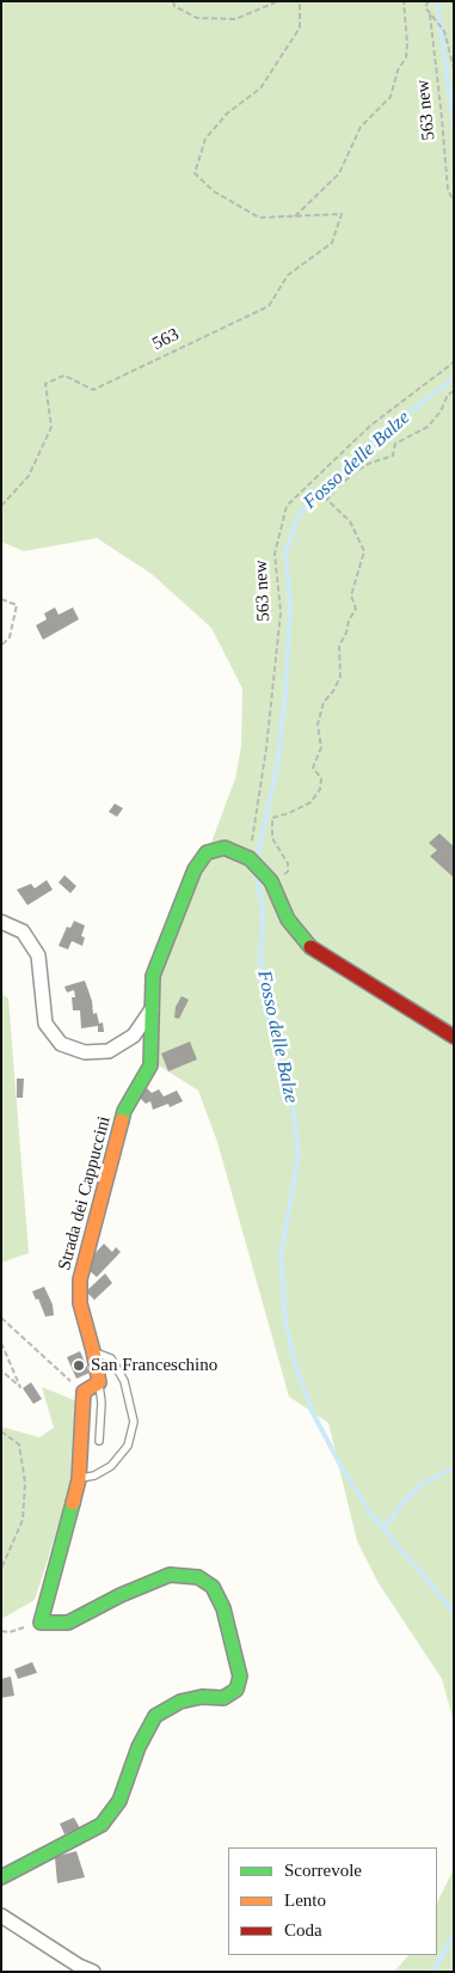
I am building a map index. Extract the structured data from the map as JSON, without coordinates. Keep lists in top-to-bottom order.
{
  "streets": {
    "street": ["Strada dei Cappuccini"],
    "path": ["563 new", "563"]
  },
  "crossings": [
    ["563 new", "Strada dei Cappuccini"]
  ],
  "water": ["Fosso delle Balze"],
  "places": ["San Franceschino"],
  "legend": ["Scorrevole", "Lento", "Coda"]
}
